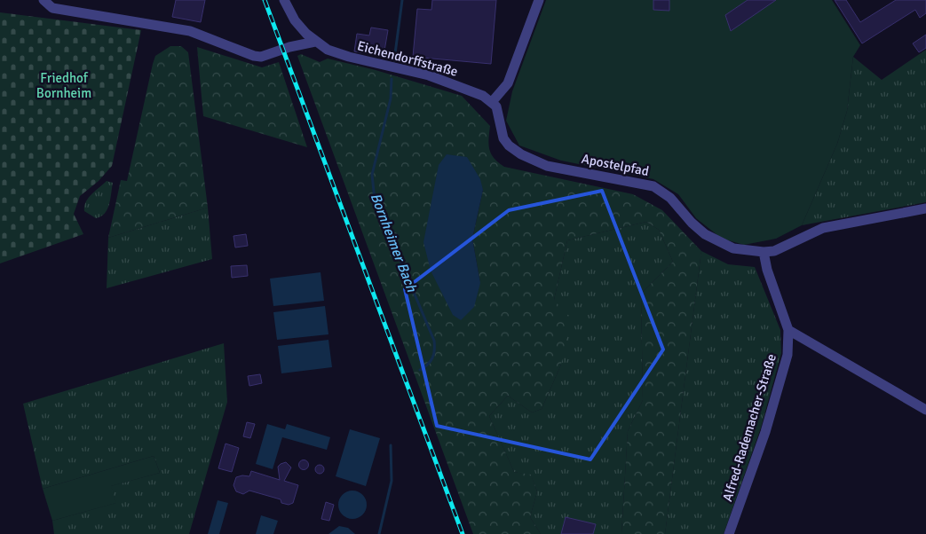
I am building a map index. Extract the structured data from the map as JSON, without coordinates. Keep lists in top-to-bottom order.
{
  "streets": {
    "street": ["Eichendorffstraße", "Apostelpfad", "Alfred-Rademacher-Straße"]
  },
  "crossings": [
    ["Eichendorffstraße", "Apostelpfad"],
    ["Apostelpfad", "Alfred-Rademacher-Straße"]
  ],
  "water": ["Bornheimer Bach"],
  "parks": ["Friedhof Bornheim"]
}
